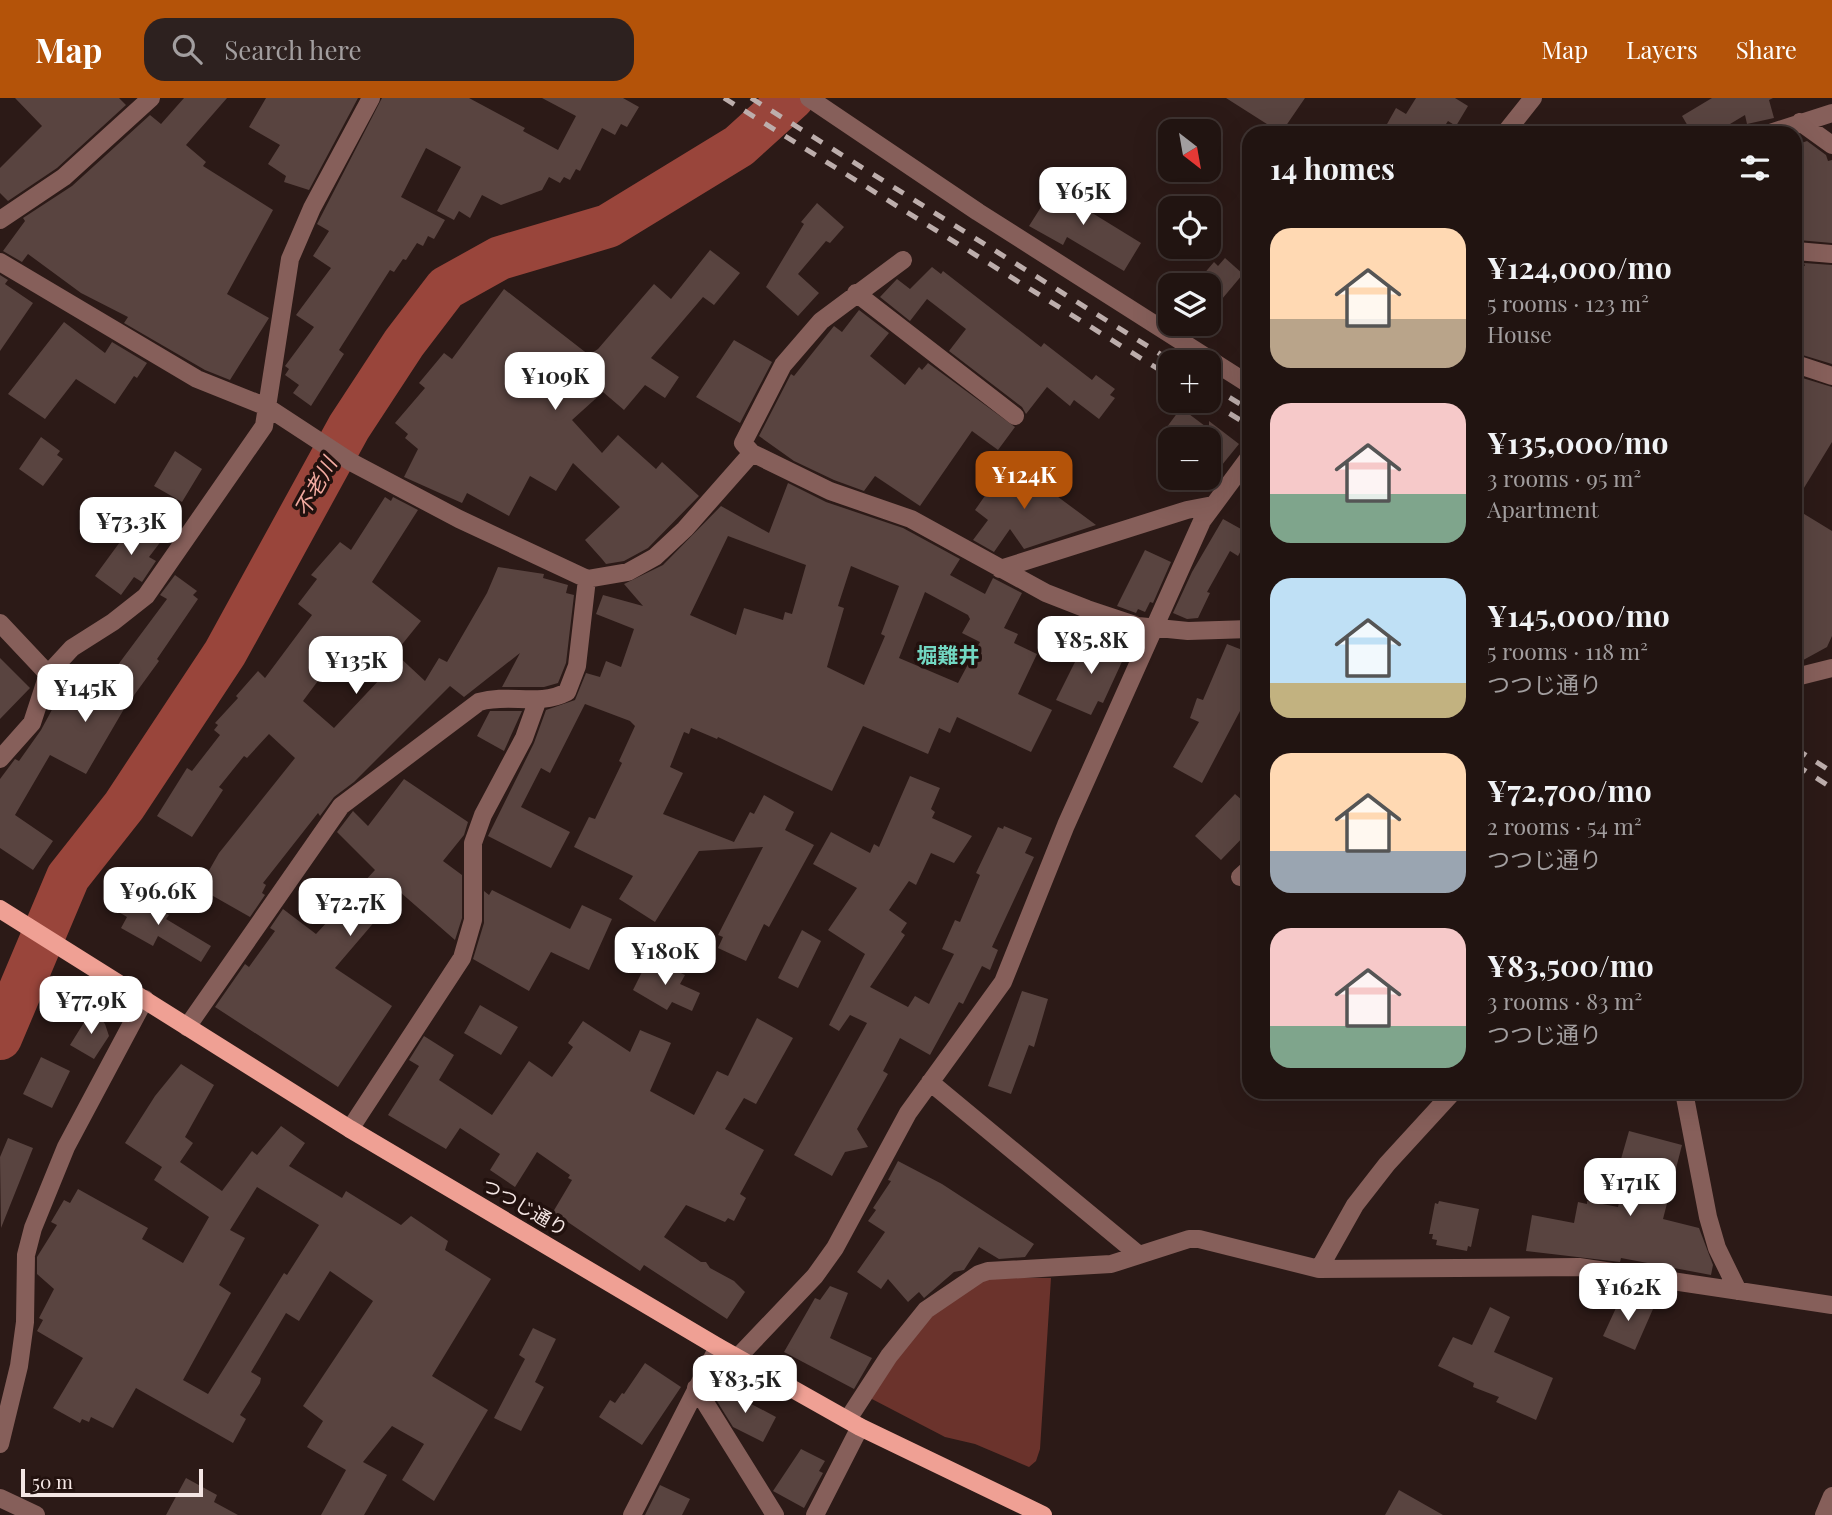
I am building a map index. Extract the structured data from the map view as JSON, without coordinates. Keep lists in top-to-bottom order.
{
  "streets": {
    "main road": ["つつじ通り"]
  },
  "districts": ["堀難井"],
  "water": ["不老川"],
  "scale_bar": "50 m",
  "north": "bottom right",
  "page": {
    "header": "Map",
    "search": "Search here",
    "nav": ["Map", "Layers", "Share"],
    "map_buttons": ["+", "−"],
    "heading": "14 homes",
    "price": [
      "¥65K",
      "¥109K",
      "¥124K",
      "¥73.3K",
      "¥85.8K",
      "¥135K",
      "¥145K",
      "¥96.6K",
      "¥72.7K",
      "¥180K",
      "¥77.9K",
      "¥171K",
      "¥162K",
      "¥83.5K"
    ],
    "list": [
      {
        "name": "¥124,000/mo",
        "note": "5 rooms · 123 m² · House"
      },
      {
        "name": "¥135,000/mo",
        "note": "3 rooms · 95 m² · Apartment"
      },
      {
        "name": "¥145,000/mo",
        "note": "5 rooms · 118 m² · つつじ通り"
      },
      {
        "name": "¥72,700/mo",
        "note": "2 rooms · 54 m² · つつじ通り"
      },
      {
        "name": "¥83,500/mo",
        "note": "3 rooms · 83 m² · つつじ通り"
      }
    ],
    "scale": "50 m"
  }
}
